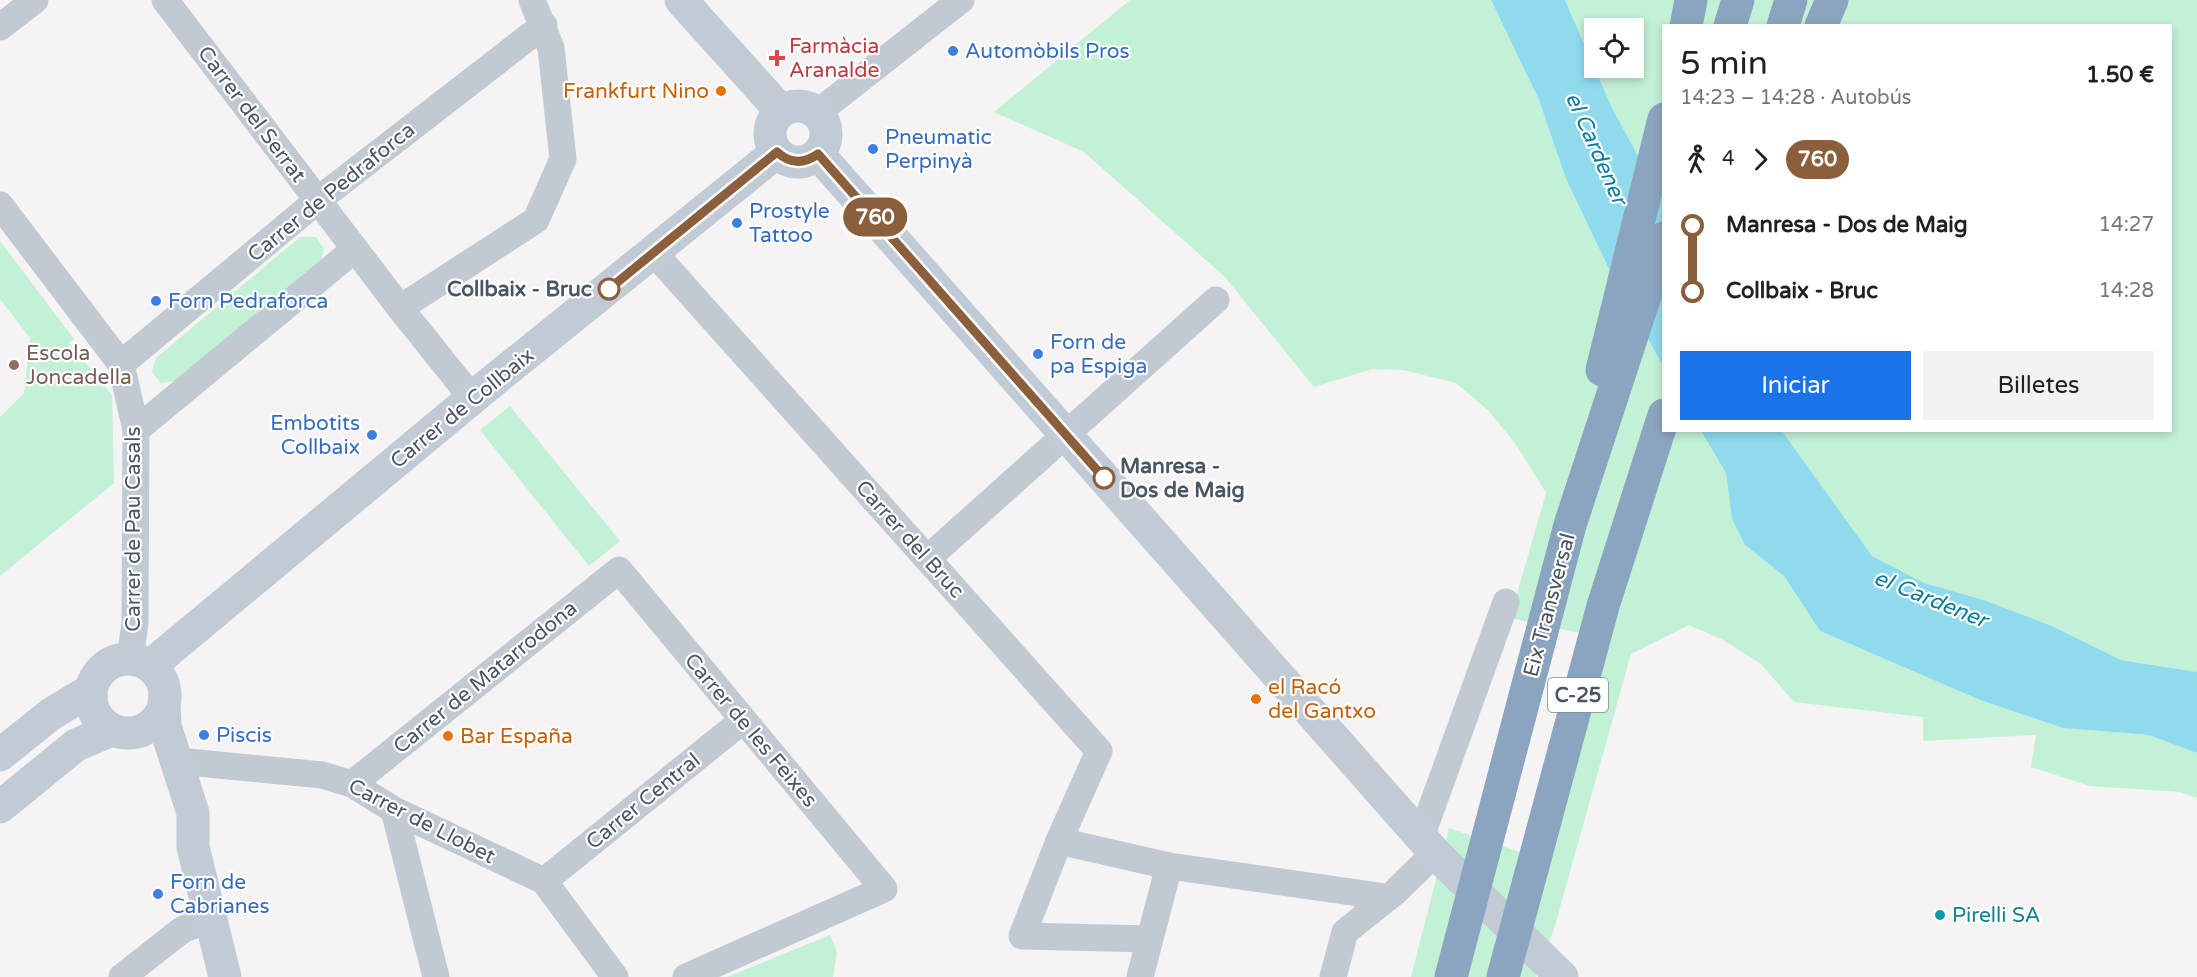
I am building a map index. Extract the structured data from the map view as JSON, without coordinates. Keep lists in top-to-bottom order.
{
  "streets": {
    "highway": ["Eix Transversal", "C-25"],
    "street": [
      "Carrer del Serrat",
      "Carrer de Pedraforca",
      "Carrer de Collbaix",
      "Carrer de Pau Casals",
      "Carrer del Bruc",
      "Carrer de Matarrodona",
      "Carrer de les Feixes",
      "Carrer Central",
      "Carrer de Llobet"
    ]
  },
  "crossings": [
    ["Carrer del Serrat", "Carrer de Pedraforca"],
    ["Carrer del Serrat", "Carrer de Collbaix"],
    ["Carrer de Pedraforca", "Carrer de Pau Casals"],
    ["Carrer de Collbaix", "Carrer de Pau Casals"],
    ["Carrer de Collbaix", "Carrer del Bruc"],
    ["Carrer de Matarrodona", "Carrer de les Feixes"],
    ["Carrer de Matarrodona", "Carrer de Llobet"],
    ["Carrer de les Feixes", "Carrer Central"],
    ["Carrer Central", "Carrer de Llobet"]
  ],
  "water": ["el Cardener"],
  "places": {
    "other": [
      "Automòbils Pros",
      "Frankfurt Nino",
      "Pneumatic Perpinyà",
      "Prostyle Tattoo",
      "Collbaix - Bruc",
      "Forn Pedraforca",
      "Forn de pa Espiga",
      "Escola Joncadella",
      "Embotits Collbaix",
      "Manresa - Dos de Maig",
      "el Racó del Gantxo",
      "Piscis",
      "Bar España",
      "Forn de Cabrianes",
      "Pirelli SA"
    ],
    "health": ["Farmàcia Aranalde"]
  },
  "lines": ["bus line 760"],
  "page": {
    "on_map": "760",
    "heading": ["5 min", "14:23 – 14:28 · Autobús", "1.50 €"],
    "legs": ["4", "760"],
    "list": [
      {
        "name": "Manresa - Dos de Maig",
        "value": "14:27"
      },
      {
        "name": "Collbaix - Bruc",
        "value": "14:28"
      }
    ],
    "buttons": ["Iniciar", "Billetes"]
  }
}
